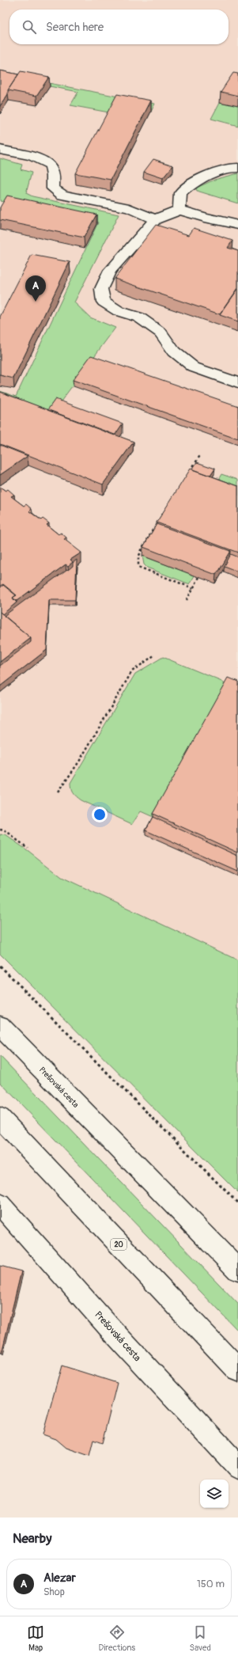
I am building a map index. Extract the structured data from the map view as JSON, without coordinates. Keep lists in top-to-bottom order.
{
  "streets": {
    "main road": ["Prešovská cesta", "20"]
  },
  "page": {
    "search": "Search here",
    "pins": "A",
    "heading": "Nearby",
    "list": [
      {
        "mark": "A",
        "name": "Alezar",
        "note": "Shop",
        "value": "150 m"
      }
    ],
    "nav": ["Map", "Directions", "Saved"]
  }
}
